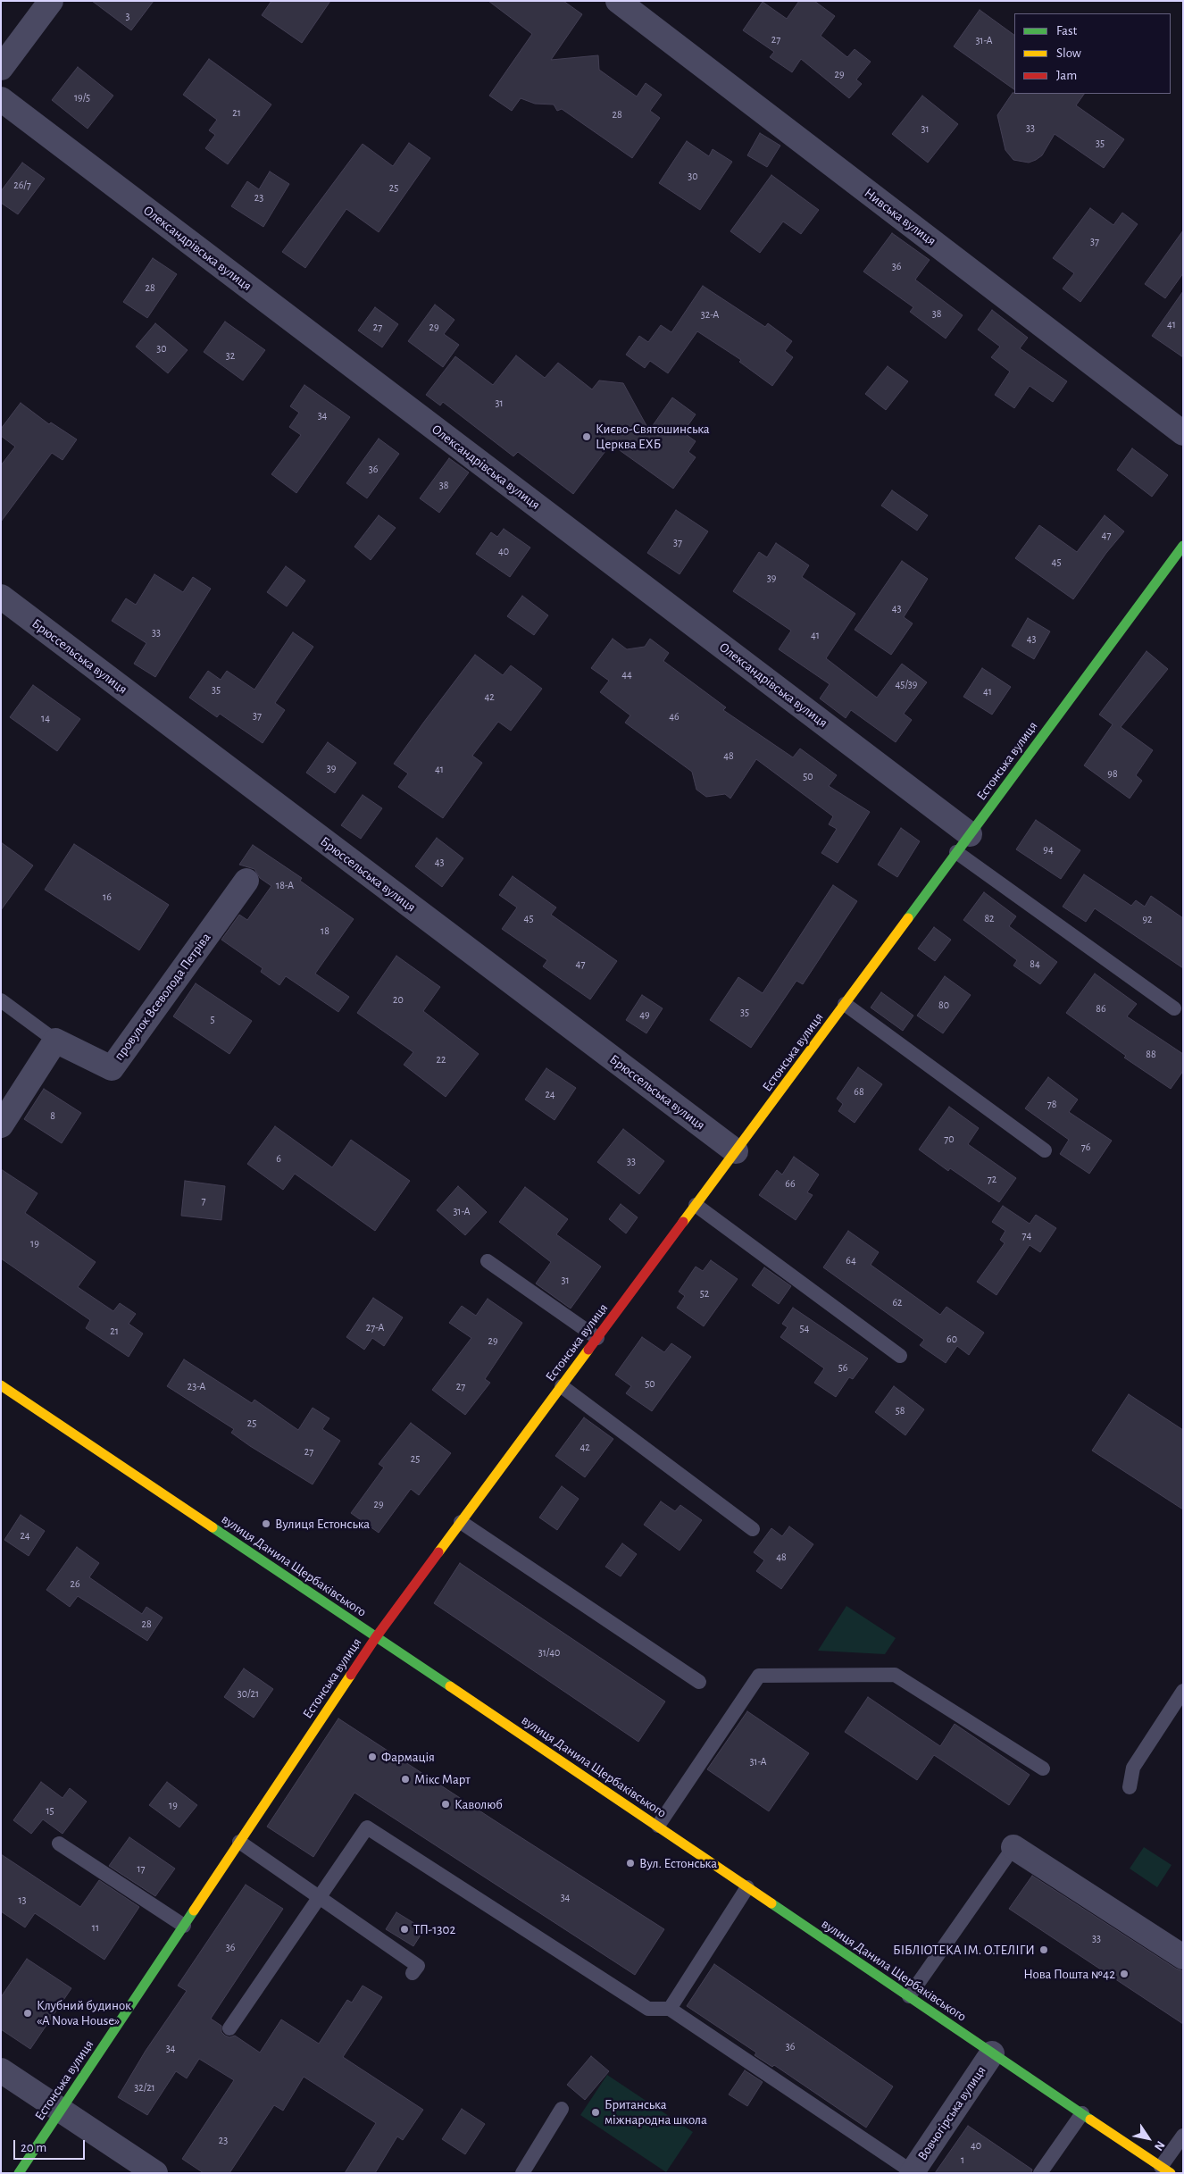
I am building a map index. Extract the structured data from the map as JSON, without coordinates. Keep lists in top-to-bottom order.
{
  "streets": {
    "street": [
      "Нивська вулиця",
      "Олександрівська вулиця",
      "Брюссельська вулиця",
      "Естонська вулиця",
      "провулок Всеволода Петріва",
      "вулиця Данила Щербаківського",
      "Вовчогірська вулиця"
    ]
  },
  "crossings": [
    ["Олександрівська вулиця", "Естонська вулиця"],
    ["Брюссельська вулиця", "Естонська вулиця"],
    ["Естонська вулиця", "вулиця Данила Щербаківського"],
    ["вулиця Данила Щербаківського", "Вовчогірська вулиця"]
  ],
  "places": [
    "Києво-Святошинська Церква ЕХБ",
    "Вулиця Естонська",
    "Фармація",
    "Мікс Март",
    "Каволюб",
    "Вул. Естонська",
    "ТП-1302",
    "БІБЛІОТЕКА ІМ. О.ТЕЛІГИ",
    "Нова Пошта №42",
    "Клубний будинок «A Nova House»",
    "Британська міжнародна школа"
  ],
  "house_numbers": [
    "3",
    "27",
    "31-А",
    "29",
    "19/5",
    "21",
    "28",
    "33",
    "31",
    "35",
    "30",
    "26/7",
    "25",
    "23",
    "37",
    "36",
    "28",
    "38",
    "32-А",
    "41",
    "27",
    "29",
    "30",
    "32",
    "31",
    "34",
    "36",
    "38",
    "47",
    "37",
    "40",
    "45",
    "39",
    "43",
    "33",
    "41",
    "43",
    "44",
    "45/39",
    "35",
    "41",
    "42",
    "37",
    "46",
    "14",
    "48",
    "39",
    "41",
    "98",
    "50",
    "94",
    "43",
    "18-А",
    "16",
    "45",
    "82",
    "92",
    "18",
    "47",
    "84",
    "20",
    "80",
    "86",
    "35",
    "49",
    "5",
    "88",
    "22",
    "68",
    "24",
    "78",
    "8",
    "70",
    "76",
    "6",
    "33",
    "72",
    "66",
    "7",
    "31-А",
    "74",
    "19",
    "64",
    "31",
    "52",
    "62",
    "27-А",
    "54",
    "21",
    "60",
    "29",
    "56",
    "50",
    "23-А",
    "27",
    "58",
    "25",
    "42",
    "27",
    "25",
    "29",
    "24",
    "48",
    "26",
    "28",
    "31/40",
    "30/21",
    "31-А",
    "19",
    "15",
    "17",
    "34",
    "13",
    "11",
    "33",
    "36",
    "36",
    "34",
    "32/21",
    "23",
    "40",
    "1"
  ],
  "legend": ["Fast", "Slow", "Jam"],
  "scale_bar": "20 m",
  "north": "bottom right"
}
